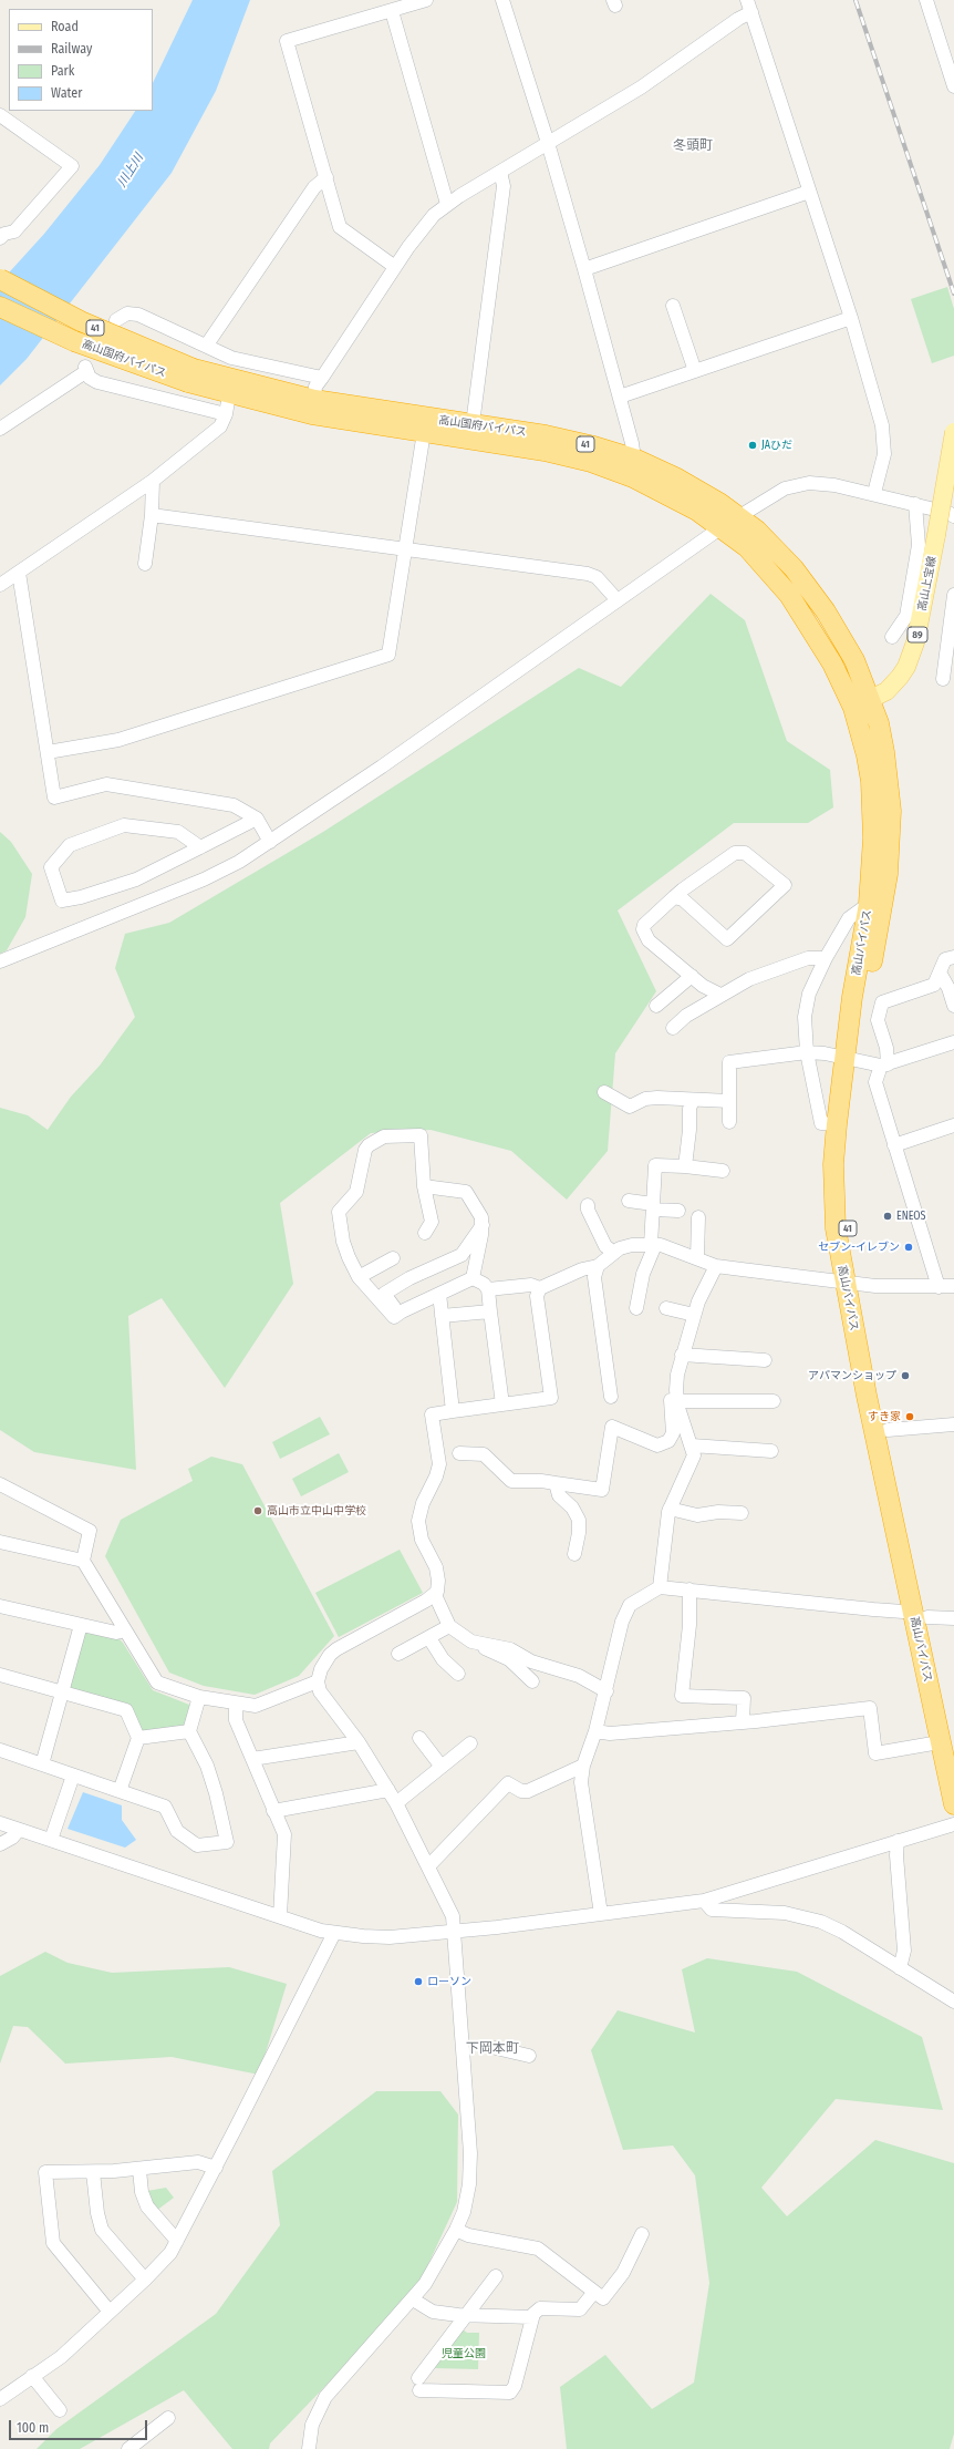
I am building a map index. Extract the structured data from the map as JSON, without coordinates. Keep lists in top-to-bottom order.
{
  "streets": {
    "highway": ["41", "高山国府バイパス", "高山バイパス"],
    "main road": ["高山上宝線", "89"]
  },
  "crossings": [
    ["41", "高山国府バイパス"],
    ["高山国府バイパス", "高山上宝線"],
    ["高山国府バイパス", "高山バイパス"],
    ["高山上宝線", "高山バイパス"]
  ],
  "districts": ["冬頭町", "下岡本町"],
  "water": ["川上川"],
  "parks": ["児童公園"],
  "places": [
    "JAひだ",
    "ENEOS",
    "セブン-イレブン",
    "アパマンショップ",
    "すき家",
    "高山市立中山中学校",
    "ローソン"
  ],
  "legend": [
    "Road",
    "Railway",
    "Park",
    "Water"
  ],
  "scale_bar": "100 m"
}
